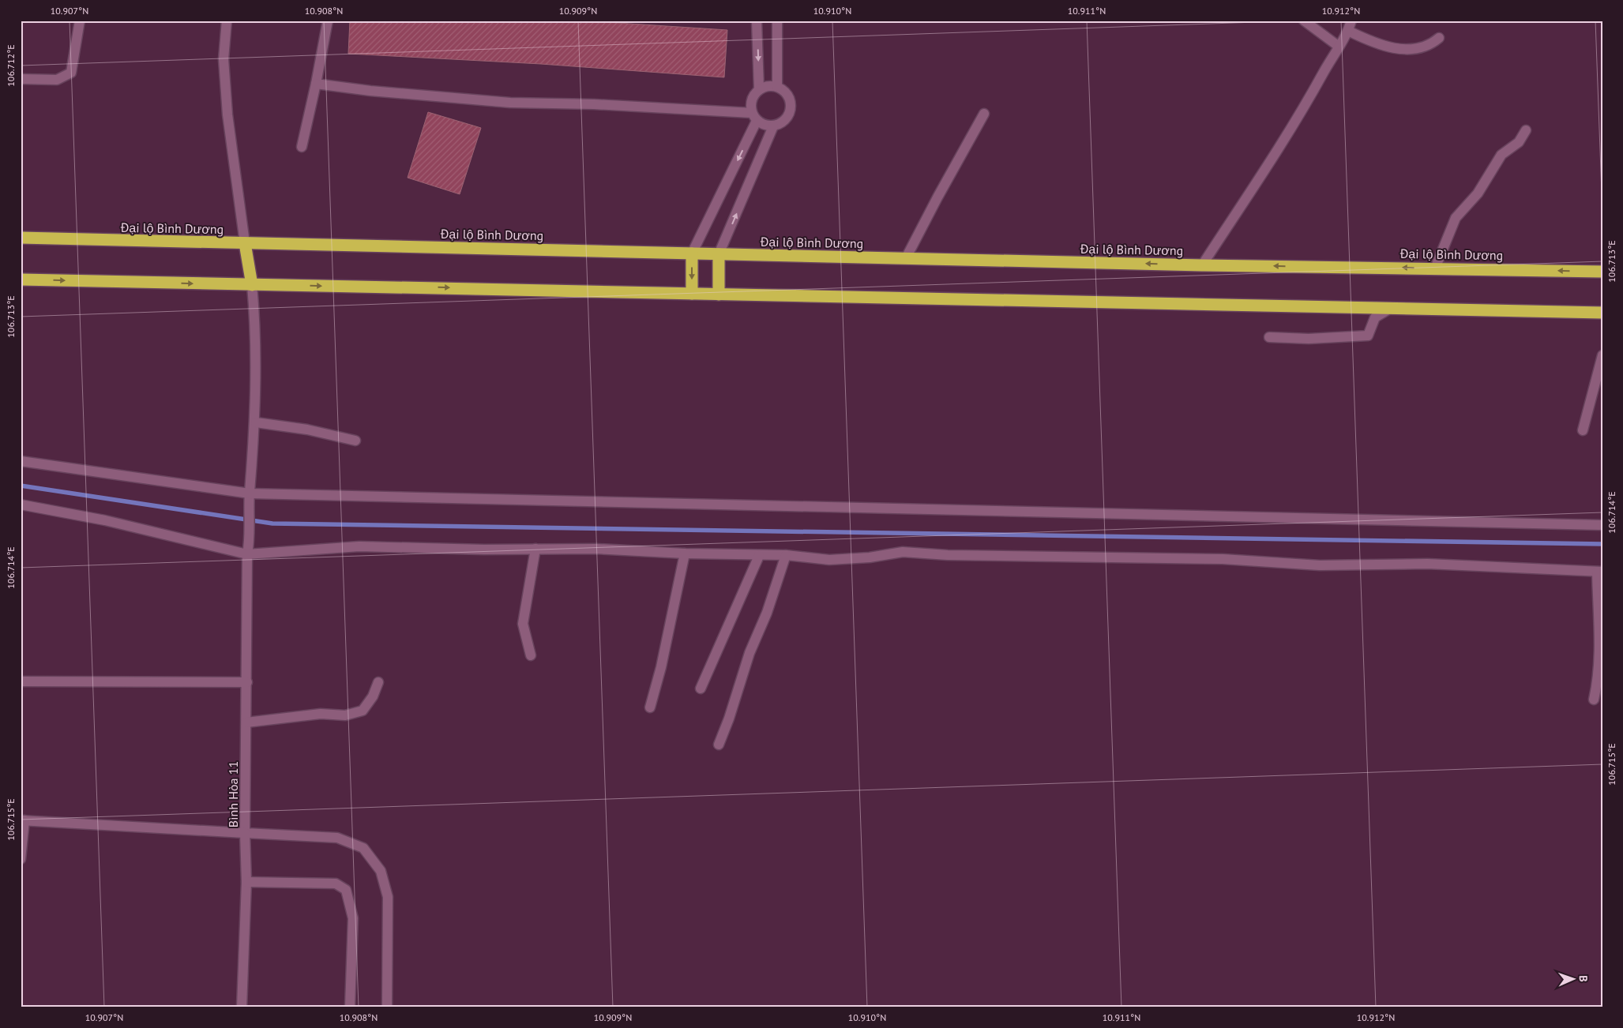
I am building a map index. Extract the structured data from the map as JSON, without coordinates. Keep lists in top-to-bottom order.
{
  "streets": {
    "highway": ["Đại lộ Bình Dương"],
    "street": ["Bình Hòa 11"]
  },
  "north": "right",
  "coordinates": [
    "10.907°N",
    "10.908°N",
    "10.909°N",
    "10.910°N",
    "10.911°N",
    "10.912°N",
    "106.712°E",
    "106.713°E",
    "106.714°E",
    "106.715°E"
  ]
}
